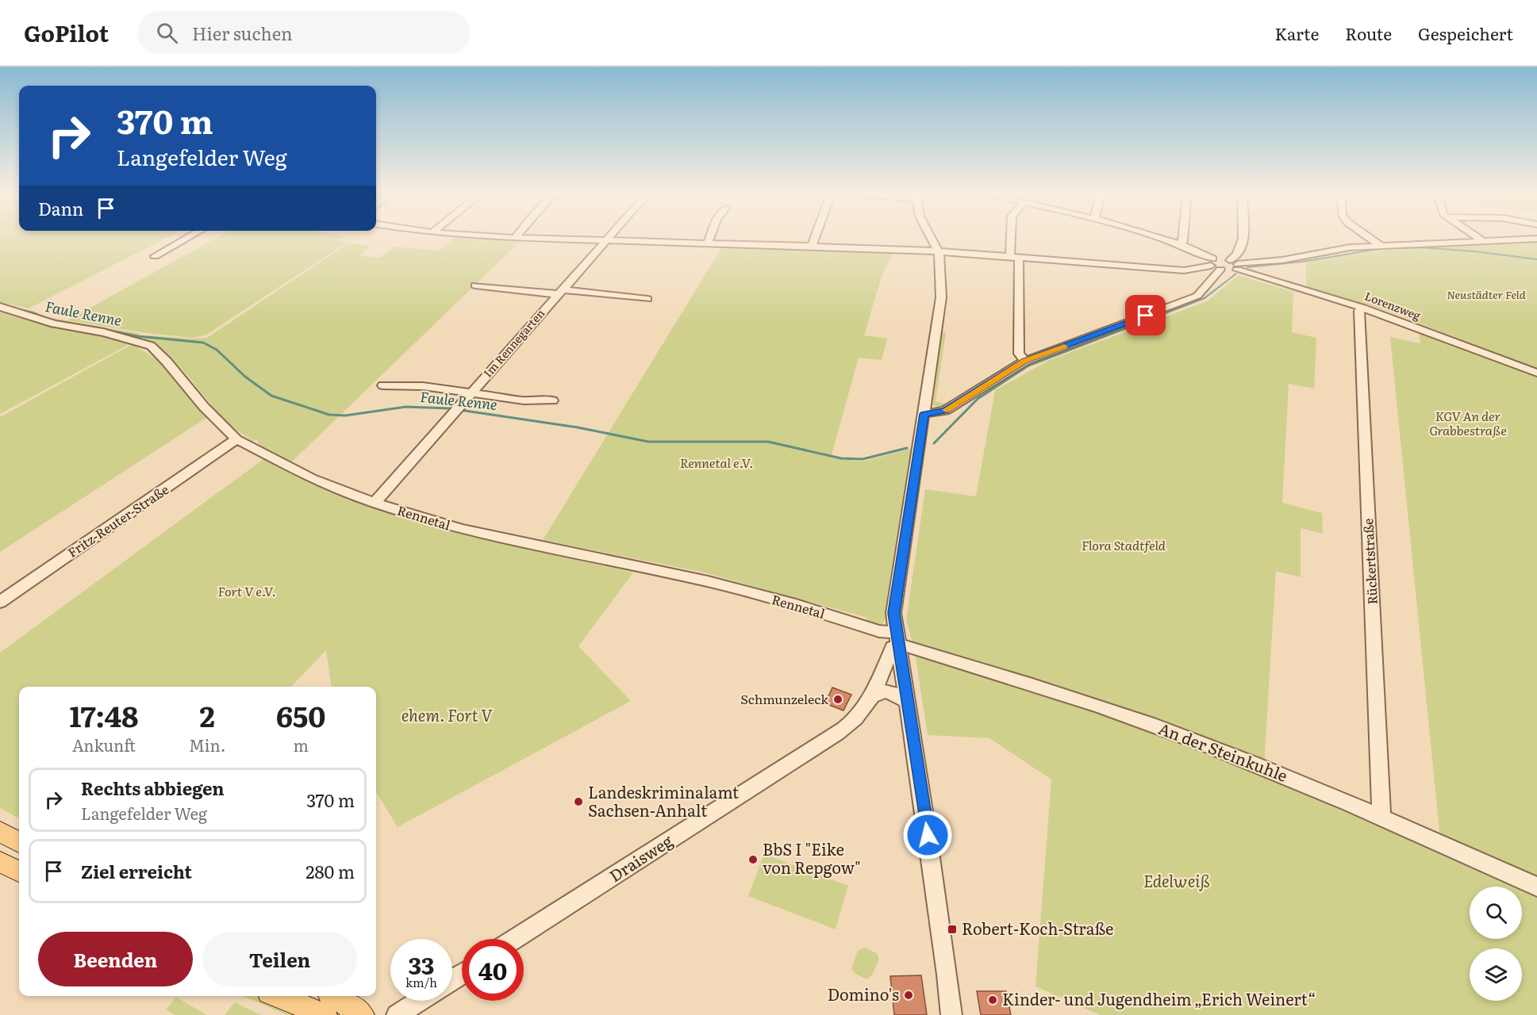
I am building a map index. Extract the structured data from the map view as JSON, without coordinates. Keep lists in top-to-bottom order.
{
  "streets": {
    "street": [
      "Lorenzweg",
      "Im Rennegarten",
      "Rennetal",
      "Fritz-Reuter-Straße",
      "Rückertstraße",
      "An der Steinkuhle",
      "Draisweg"
    ]
  },
  "crossings": [
    ["Lorenzweg", "Rückertstraße"],
    ["Im Rennegarten", "Rennetal"],
    ["Rennetal", "Fritz-Reuter-Straße"],
    ["Rennetal", "An der Steinkuhle"],
    ["Rennetal", "Draisweg"],
    ["Rückertstraße", "An der Steinkuhle"],
    ["An der Steinkuhle", "Draisweg"]
  ],
  "water": ["Faule Renne"],
  "parks": [
    "Neustädter Feld",
    "KGV An der Grabbestraße",
    "Rennetal e.V.",
    "Flora Stadtfeld",
    "Fort V e.V.",
    "ehem. Fort V",
    "Edelweiß"
  ],
  "places": {
    "other": [
      "Schmunzeleck",
      "Landeskriminalamt Sachsen-Anhalt",
      "BbS I \"Eike von Repgow\"",
      "Domino's",
      "Kinder- und Jugendheim „Erich Weinert“"
    ],
    "transit": ["Robert-Koch-Straße"]
  },
  "page": {
    "header": "GoPilot",
    "search": "Hier suchen",
    "nav": ["Karte", "Route", "Gespeichert"],
    "turn": ["370 m", "Langefelder Weg"],
    "then": "Dann",
    "eta": [
      "17:48",
      "Ankunft",
      "2",
      "Min.",
      "650",
      "m"
    ],
    "list": [
      {
        "name": "Rechts abbiegen",
        "note": "Langefelder Weg",
        "value": "370 m"
      },
      {
        "name": "Ziel erreicht",
        "value": "280 m"
      }
    ],
    "buttons": ["Beenden", "Teilen"],
    "speed": "33 km/h",
    "limit": "40"
  }
}
